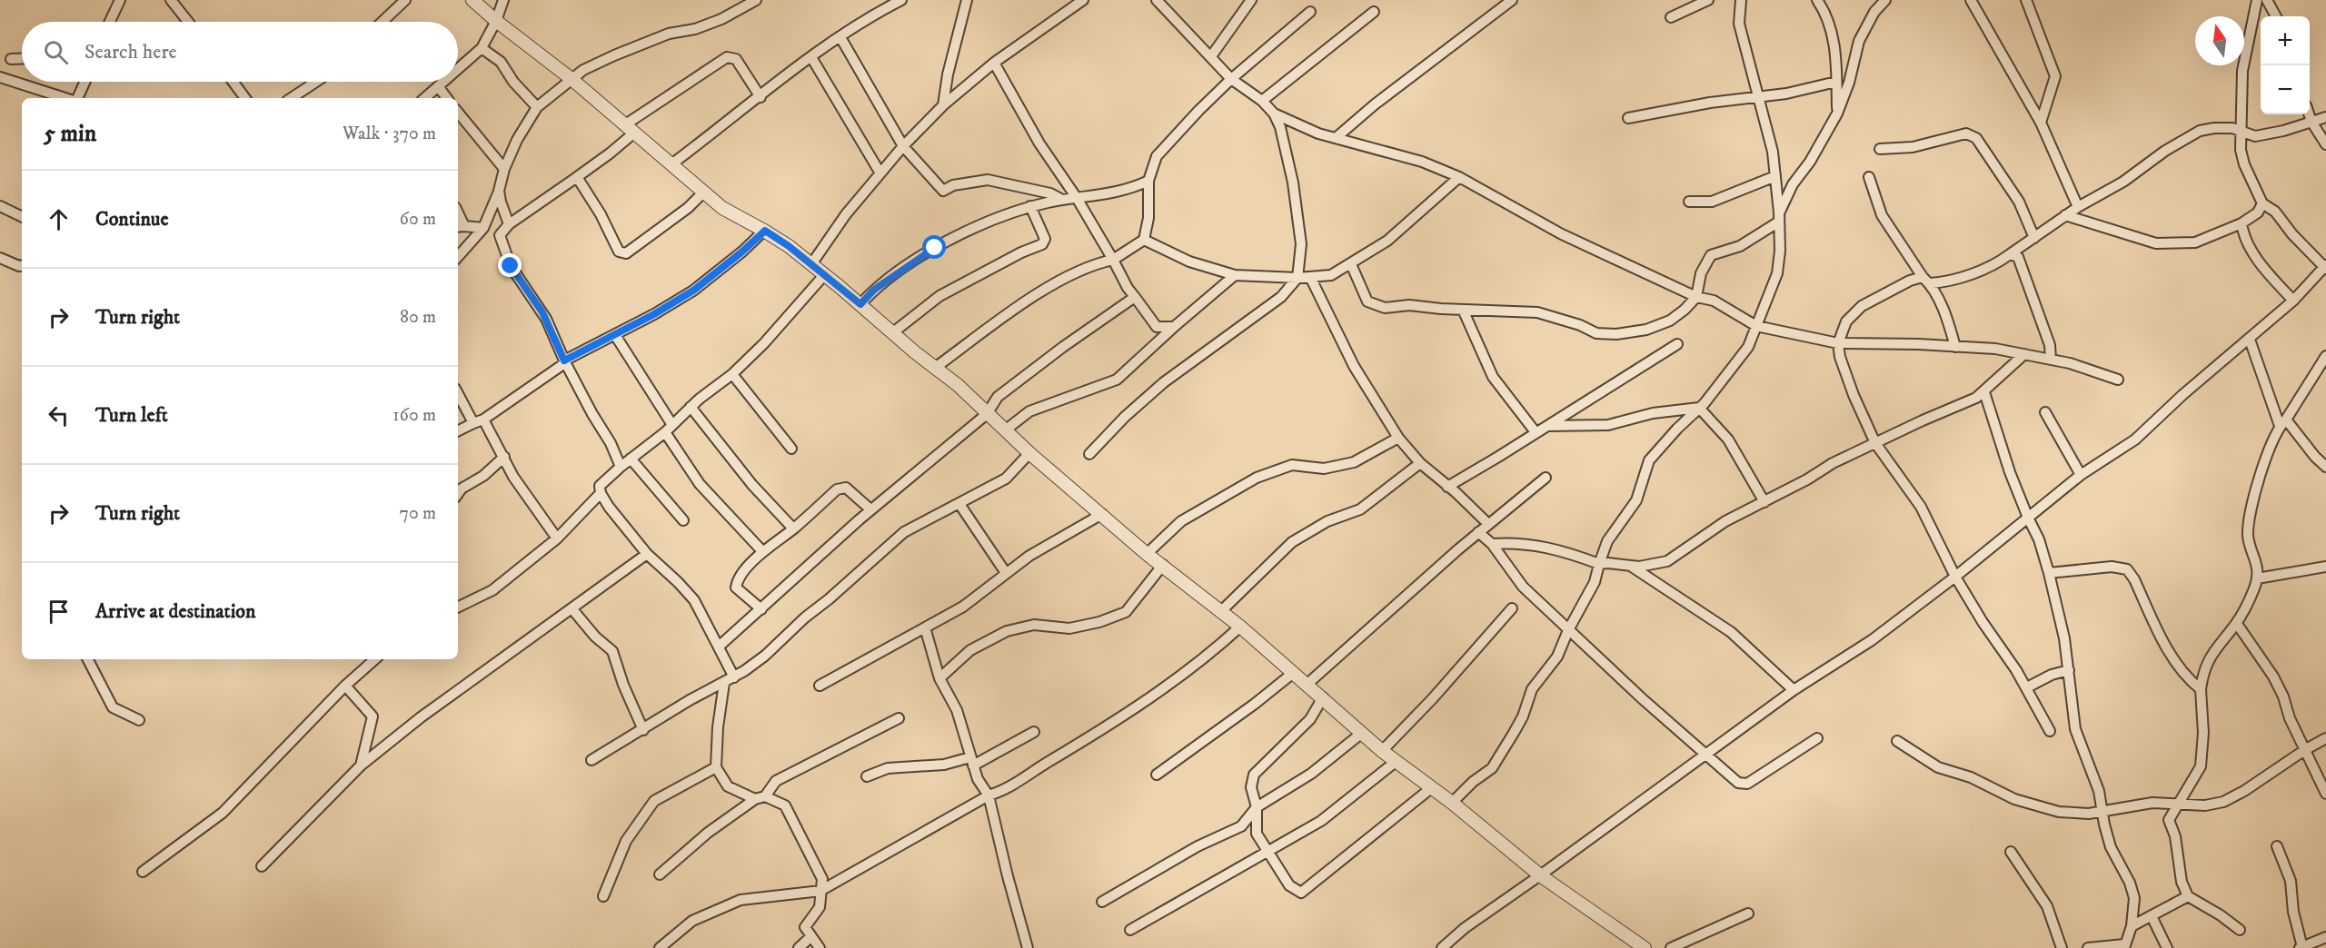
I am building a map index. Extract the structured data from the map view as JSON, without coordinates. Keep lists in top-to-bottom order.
{
  "north": "top",
  "page": {
    "map_buttons": ["+", "−"],
    "search": "Search here",
    "heading": ["5 min", "Walk · 370 m"],
    "list": [
      ["Continue", "60 m"],
      ["Turn right", "80 m"],
      ["Turn left", "160 m"],
      ["Turn right", "70 m"],
      "Arrive at destination"
    ]
  }
}
